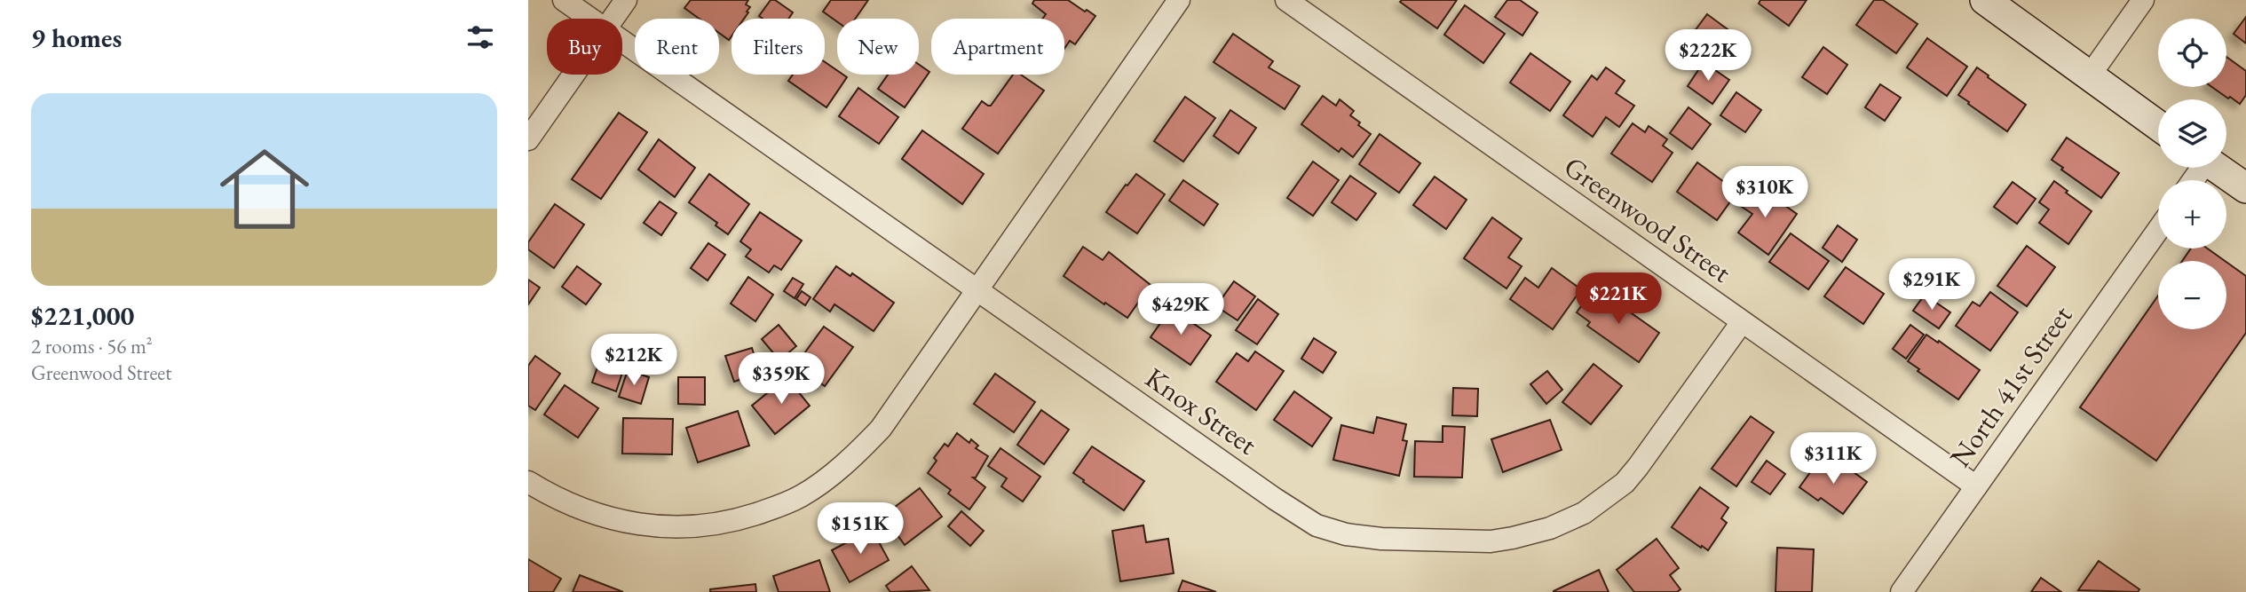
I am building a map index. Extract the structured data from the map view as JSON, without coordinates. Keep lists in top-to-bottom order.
{
  "streets": {
    "street": ["Greenwood Street", "North 41st Street", "Knox Street"]
  },
  "crossings": [
    ["Greenwood Street", "North 41st Street"],
    ["Greenwood Street", "Knox Street"]
  ],
  "page": {
    "heading": "9 homes",
    "map_buttons": ["+", "−"],
    "chip": [
      "Buy",
      "Rent",
      "Filters",
      "New",
      "Apartment"
    ],
    "price": [
      "$222K",
      "$310K",
      "$291K",
      "$221K",
      "$429K",
      "$212K",
      "$359K",
      "$311K",
      "$151K"
    ],
    "list": [
      {
        "name": "$221,000",
        "note": "2 rooms · 56 m² · Greenwood Street"
      }
    ]
  }
}
